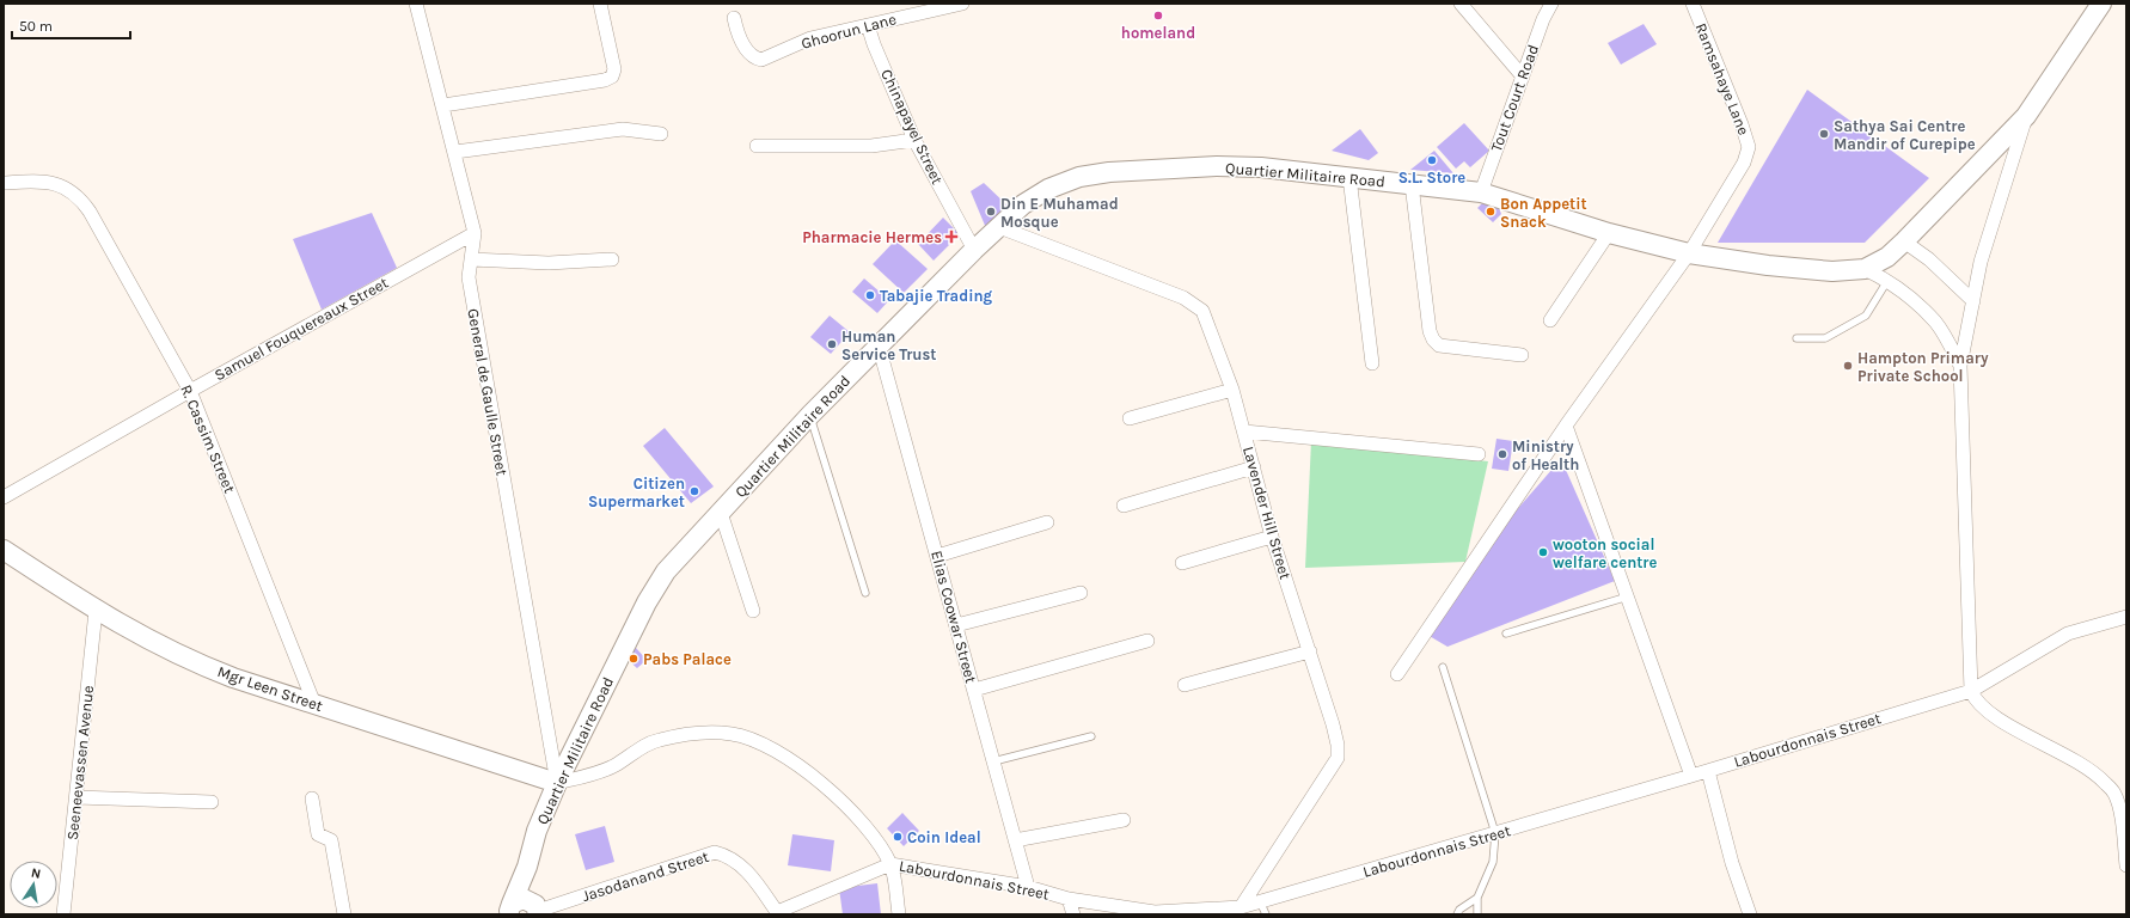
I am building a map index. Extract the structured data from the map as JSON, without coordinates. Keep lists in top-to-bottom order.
{
  "streets": {
    "main road": ["Quartier Militaire Road", "Mgr Leen Street"],
    "street": [
      "Ghoorun Lane",
      "Ramsahaye Lane",
      "Tout Court Road",
      "Chinapayel Street",
      "Samuel Fouquereaux Street",
      "General de Gaulle Street",
      "R. Cassim Street",
      "Lavender Hill Street",
      "Elias Coowar Street",
      "Labourdonnais Street",
      "Seeneevassen Avenue",
      "Jasodanand Street"
    ]
  },
  "crossings": [
    ["Ghoorun Lane", "Chinapayel Street"],
    ["Ramsahaye Lane", "Quartier Militaire Road"],
    ["Tout Court Road", "Quartier Militaire Road"],
    ["Chinapayel Street", "Quartier Militaire Road"],
    ["Quartier Militaire Road", "General de Gaulle Street"],
    ["Quartier Militaire Road", "Lavender Hill Street"],
    ["Quartier Militaire Road", "Elias Coowar Street"],
    ["Quartier Militaire Road", "Mgr Leen Street"],
    ["Quartier Militaire Road", "Jasodanand Street"],
    ["Samuel Fouquereaux Street", "General de Gaulle Street"],
    ["Samuel Fouquereaux Street", "R. Cassim Street"],
    ["General de Gaulle Street", "Mgr Leen Street"],
    ["R. Cassim Street", "Mgr Leen Street"],
    ["Lavender Hill Street", "Labourdonnais Street"],
    ["Elias Coowar Street", "Labourdonnais Street"],
    ["Mgr Leen Street", "Seeneevassen Avenue"],
    ["Labourdonnais Street", "Jasodanand Street"]
  ],
  "places": {
    "other": [
      "homeland",
      "Sathya Sai Centre Mandir of Curepipe",
      "S.L. Store",
      "Din E Muhamad Mosque",
      "Bon Appetit Snack",
      "Tabajie Trading",
      "Human Service Trust",
      "Hampton Primary Private School",
      "Ministry of Health",
      "Citizen Supermarket",
      "wooton social welfare centre",
      "Pabs Palace",
      "Coin Ideal"
    ],
    "health": ["Pharmacie Hermes"]
  },
  "scale_bar": "50 m",
  "north": "top"
}
